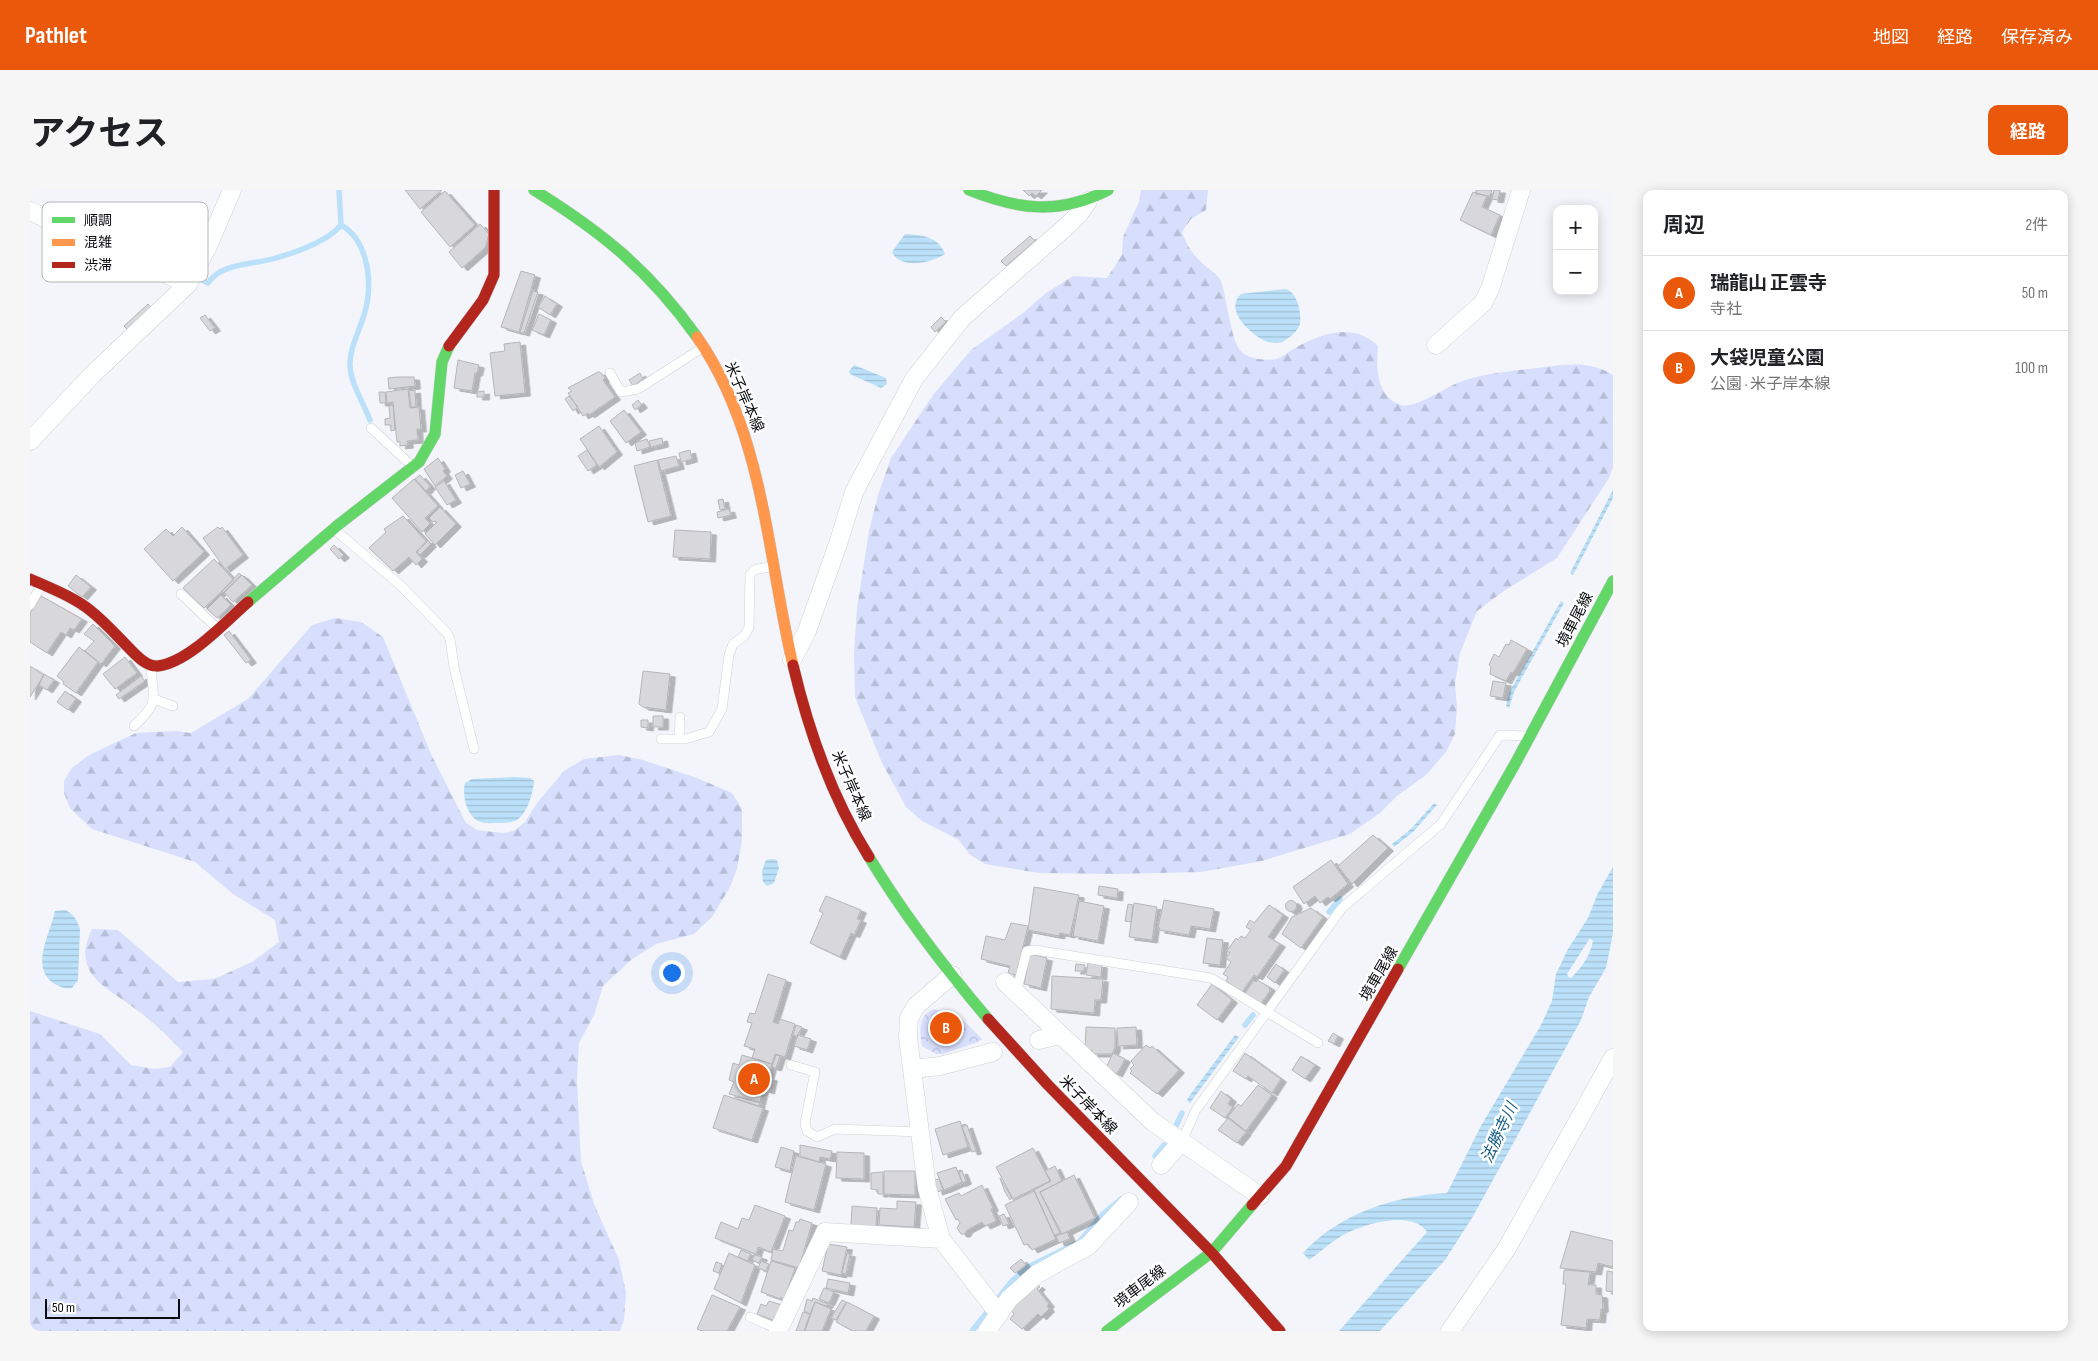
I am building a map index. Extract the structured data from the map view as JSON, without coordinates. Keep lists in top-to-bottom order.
{
  "streets": {
    "main road": ["米子岸本線", "境車尾線"]
  },
  "crossings": [
    ["米子岸本線", "境車尾線"]
  ],
  "water": ["法勝寺川"],
  "legend": ["順調", "混雑", "渋滞"],
  "scale_bar": "50 m",
  "page": {
    "header": "Pathlet",
    "nav": ["地図", "経路", "保存済み"],
    "title": "アクセス",
    "buttons": "経路",
    "heading": ["周辺", "2件"],
    "map_buttons": ["+", "−"],
    "list": [
      {
        "mark": "A",
        "name": "瑞龍山 正雲寺",
        "note": "寺社",
        "value": "50 m"
      },
      {
        "mark": "B",
        "name": "大袋児童公園",
        "note": "公園 · 米子岸本線",
        "value": "100 m"
      }
    ],
    "pins": ["B", "A"],
    "scale": "50 m"
  }
}
